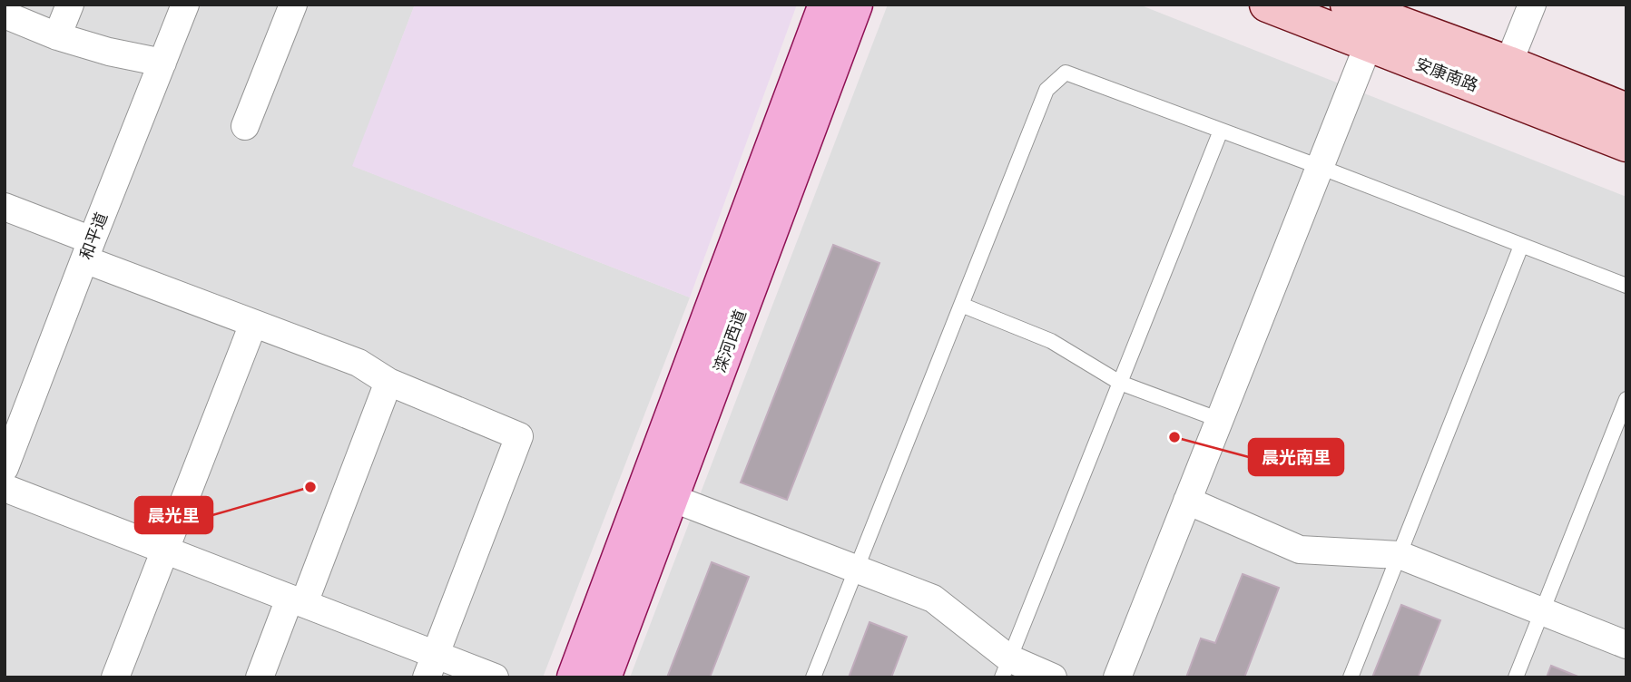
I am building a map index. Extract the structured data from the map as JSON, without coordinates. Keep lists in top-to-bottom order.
{
  "streets": {
    "main road": ["安康南路", "滦河西道"],
    "street": ["和平道"]
  },
  "places": ["晨光南里", "晨光里"]
}
